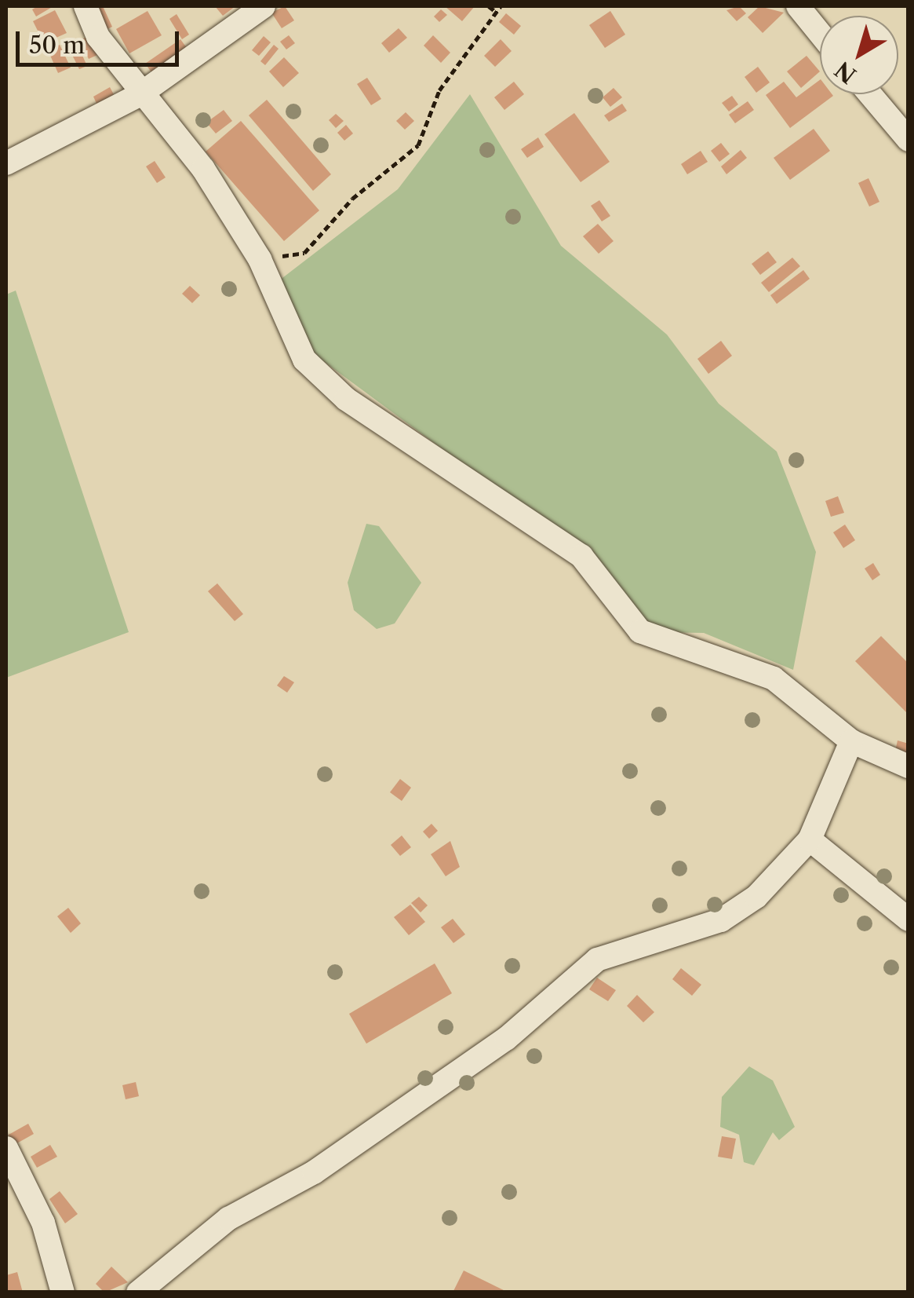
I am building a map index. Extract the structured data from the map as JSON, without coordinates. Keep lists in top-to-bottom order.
{
  "scale_bar": "50 m",
  "north": "bottom left"
}
